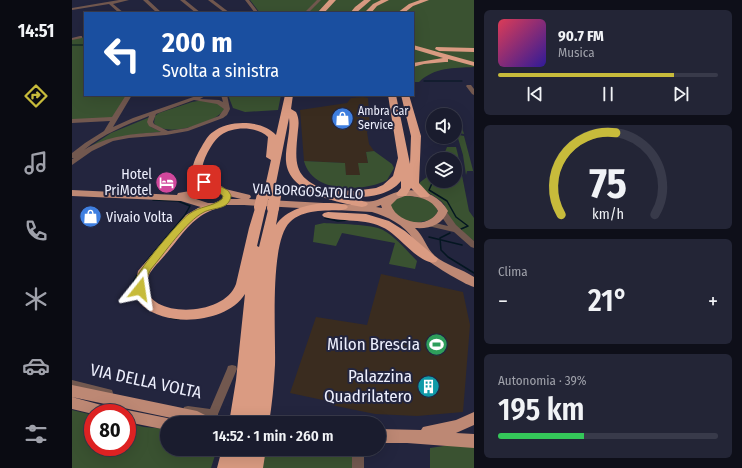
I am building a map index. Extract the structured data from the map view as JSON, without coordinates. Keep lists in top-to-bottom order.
{
  "streets": {
    "main road": ["VIA BORGOSATOLLO", "VIA DELLA VOLTA"]
  },
  "places": {
    "shop": ["Ambra Car Service", "Vivaio Volta"],
    "hotel": ["Hotel PriMotel"],
    "sports": ["Milon Brescia"],
    "building": ["Palazzina Quadrilatero"]
  },
  "page": {
    "tabs": "14:51",
    "turn": ["200 m", "Svolta a sinistra"],
    "song": ["90.7 FM", "Musica"],
    "tile": [
      "Clima",
      ["Autonomia · 39%", "195 km"]
    ],
    "heat": ["−", "21°", "+"],
    "limit": "80",
    "trip": "14:52 · 1 min · 260 m",
    "gauge": ["75", "km/h"]
  }
}
